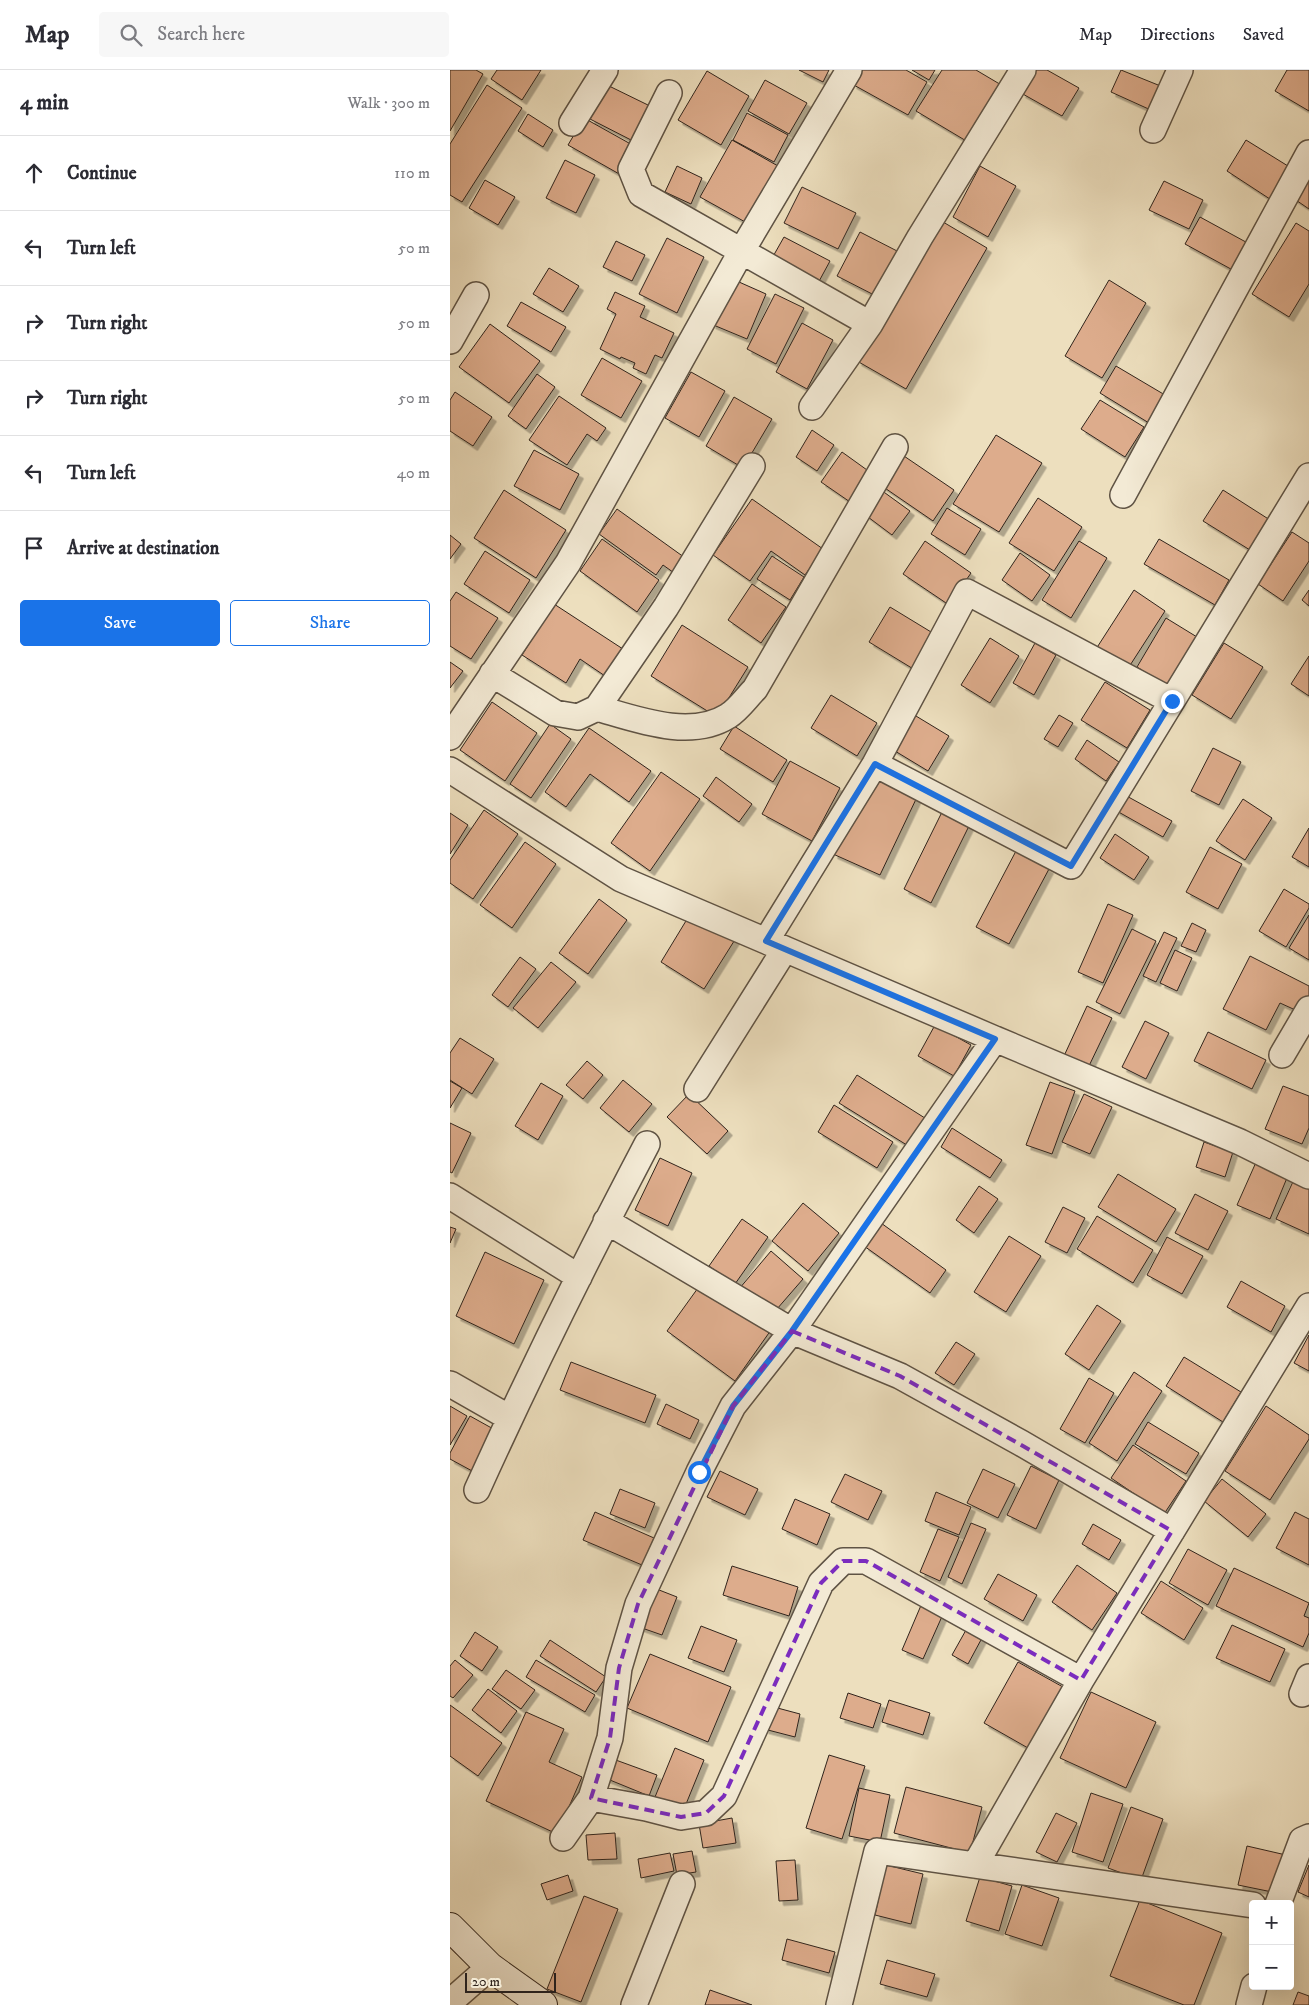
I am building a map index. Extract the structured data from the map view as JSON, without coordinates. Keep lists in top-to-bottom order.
{
  "scale_bar": "20 m",
  "page": {
    "header": "Map",
    "search": "Search here",
    "nav": ["Map", "Directions", "Saved"],
    "heading": ["4 min", "Walk · 300 m"],
    "list": [
      ["Continue", "110 m"],
      ["Turn left", "50 m"],
      ["Turn right", "50 m"],
      ["Turn right", "50 m"],
      ["Turn left", "40 m"],
      "Arrive at destination"
    ],
    "buttons": ["Save", "Share"],
    "map_buttons": ["+", "−"],
    "scale": "20 m"
  }
}
